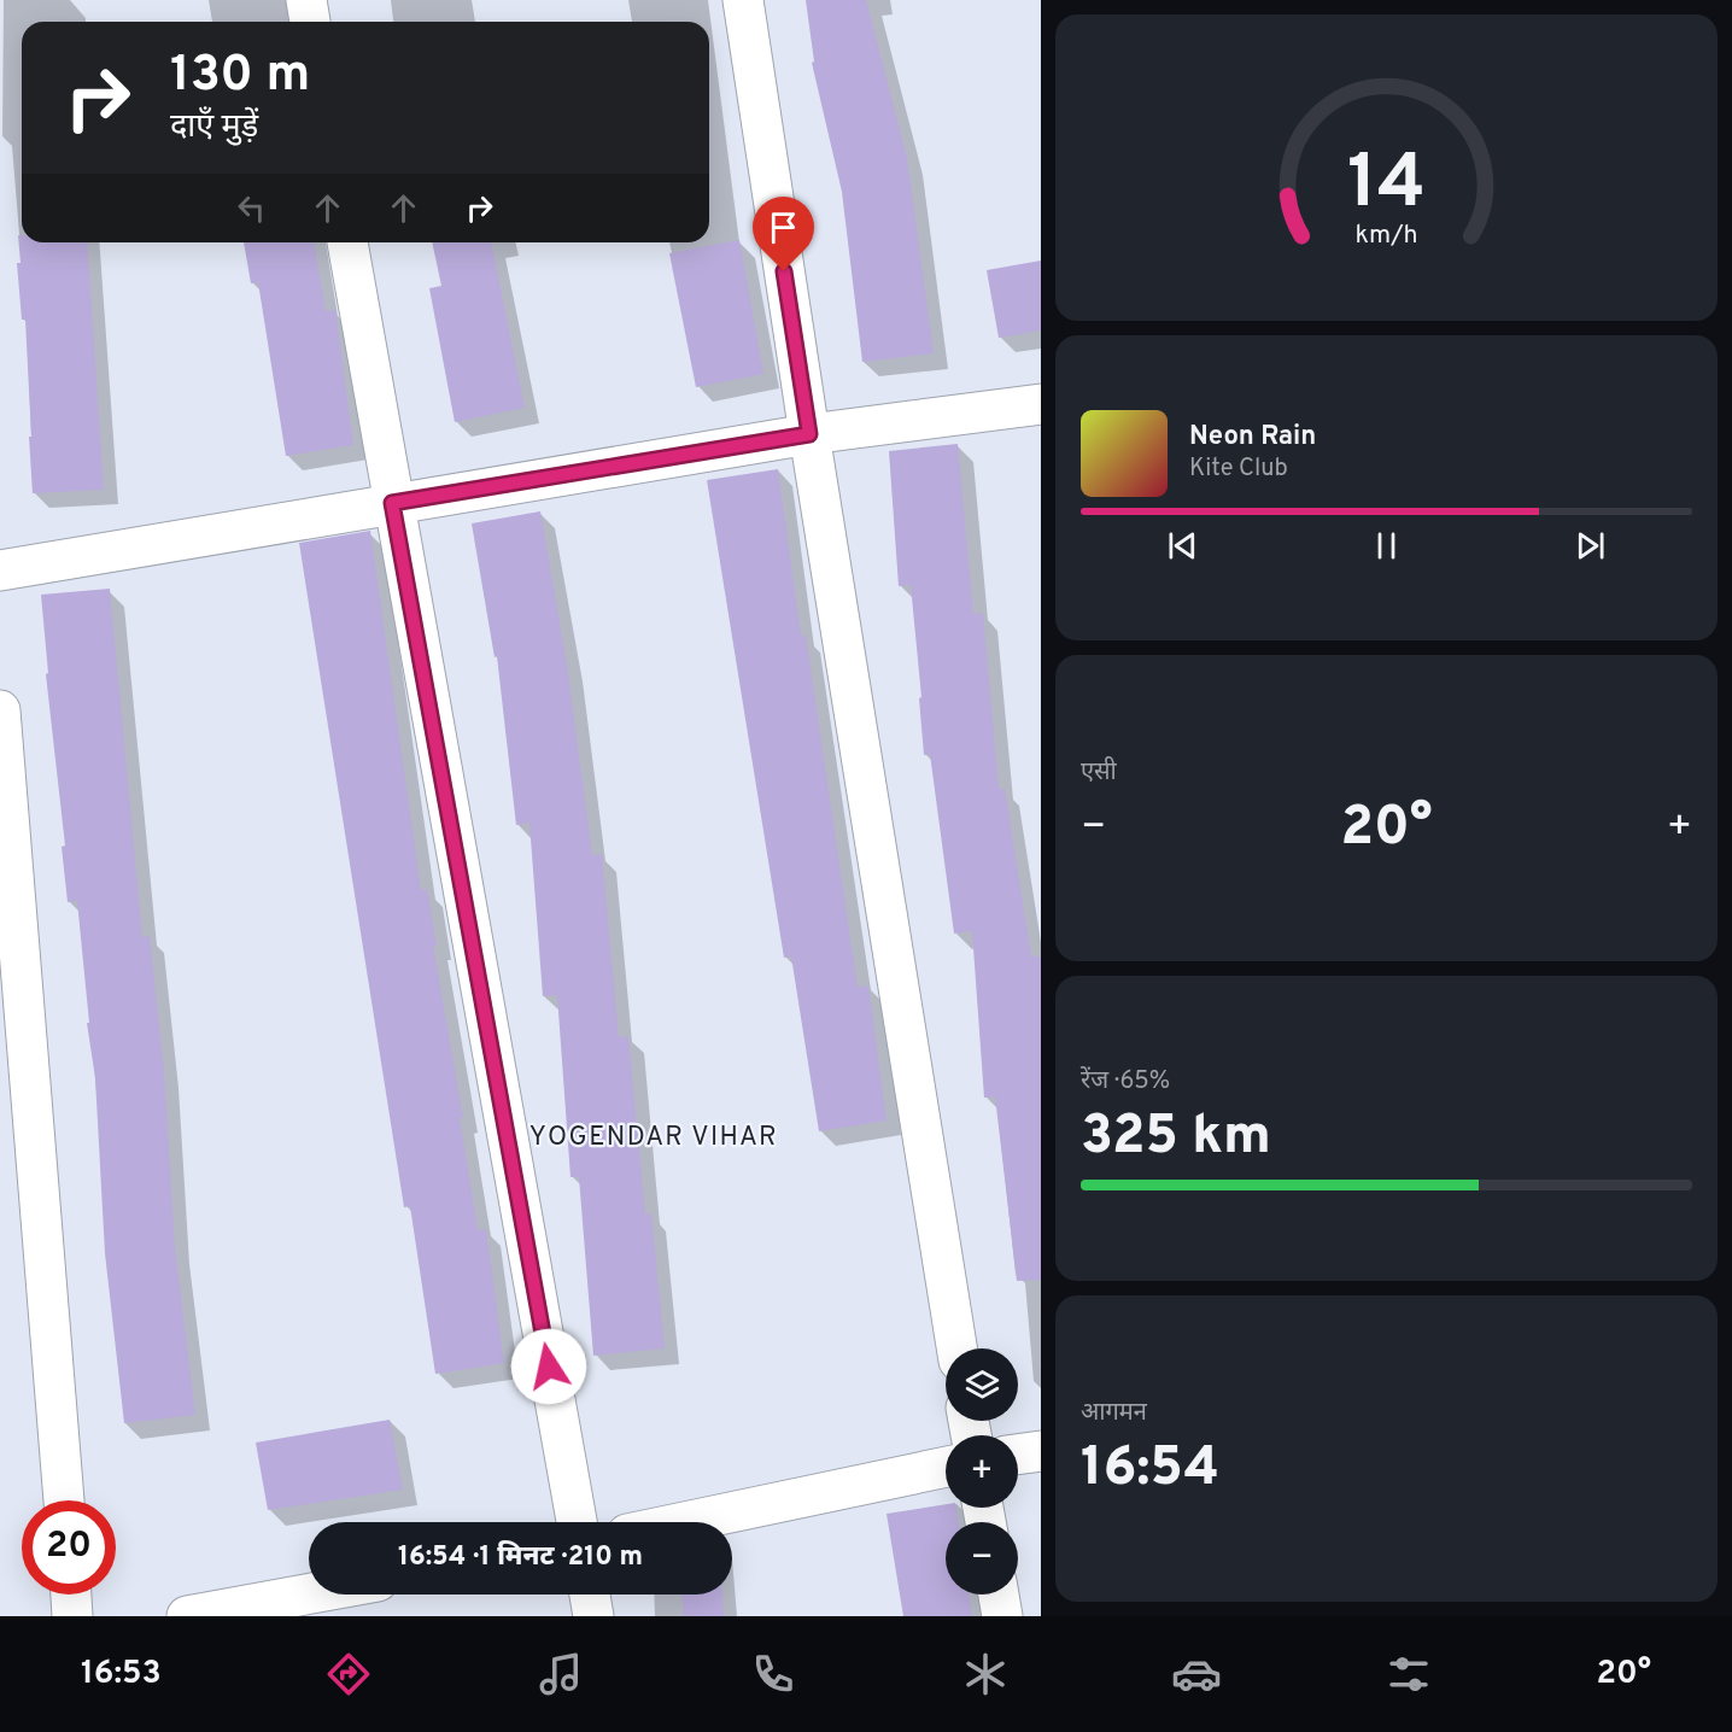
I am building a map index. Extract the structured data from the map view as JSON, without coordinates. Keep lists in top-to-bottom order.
{
  "districts": ["YOGENDAR VIHAR"],
  "page": {
    "turn": ["130 m", "दाएँ मुड़ें"],
    "song": ["Neon Rain", "Kite Club"],
    "tile": [
      "एसी",
      ["रेंज · 65%", "325 km"],
      ["आगमन", "16:54"]
    ],
    "heat": ["−", "20°", "+"],
    "map_buttons": ["+", "−"],
    "limit": "20",
    "trip": "16:54 · 1 मिनट · 210 m",
    "tabs": ["16:53", "20°"],
    "gauge": ["14", "km/h"]
  }
}
